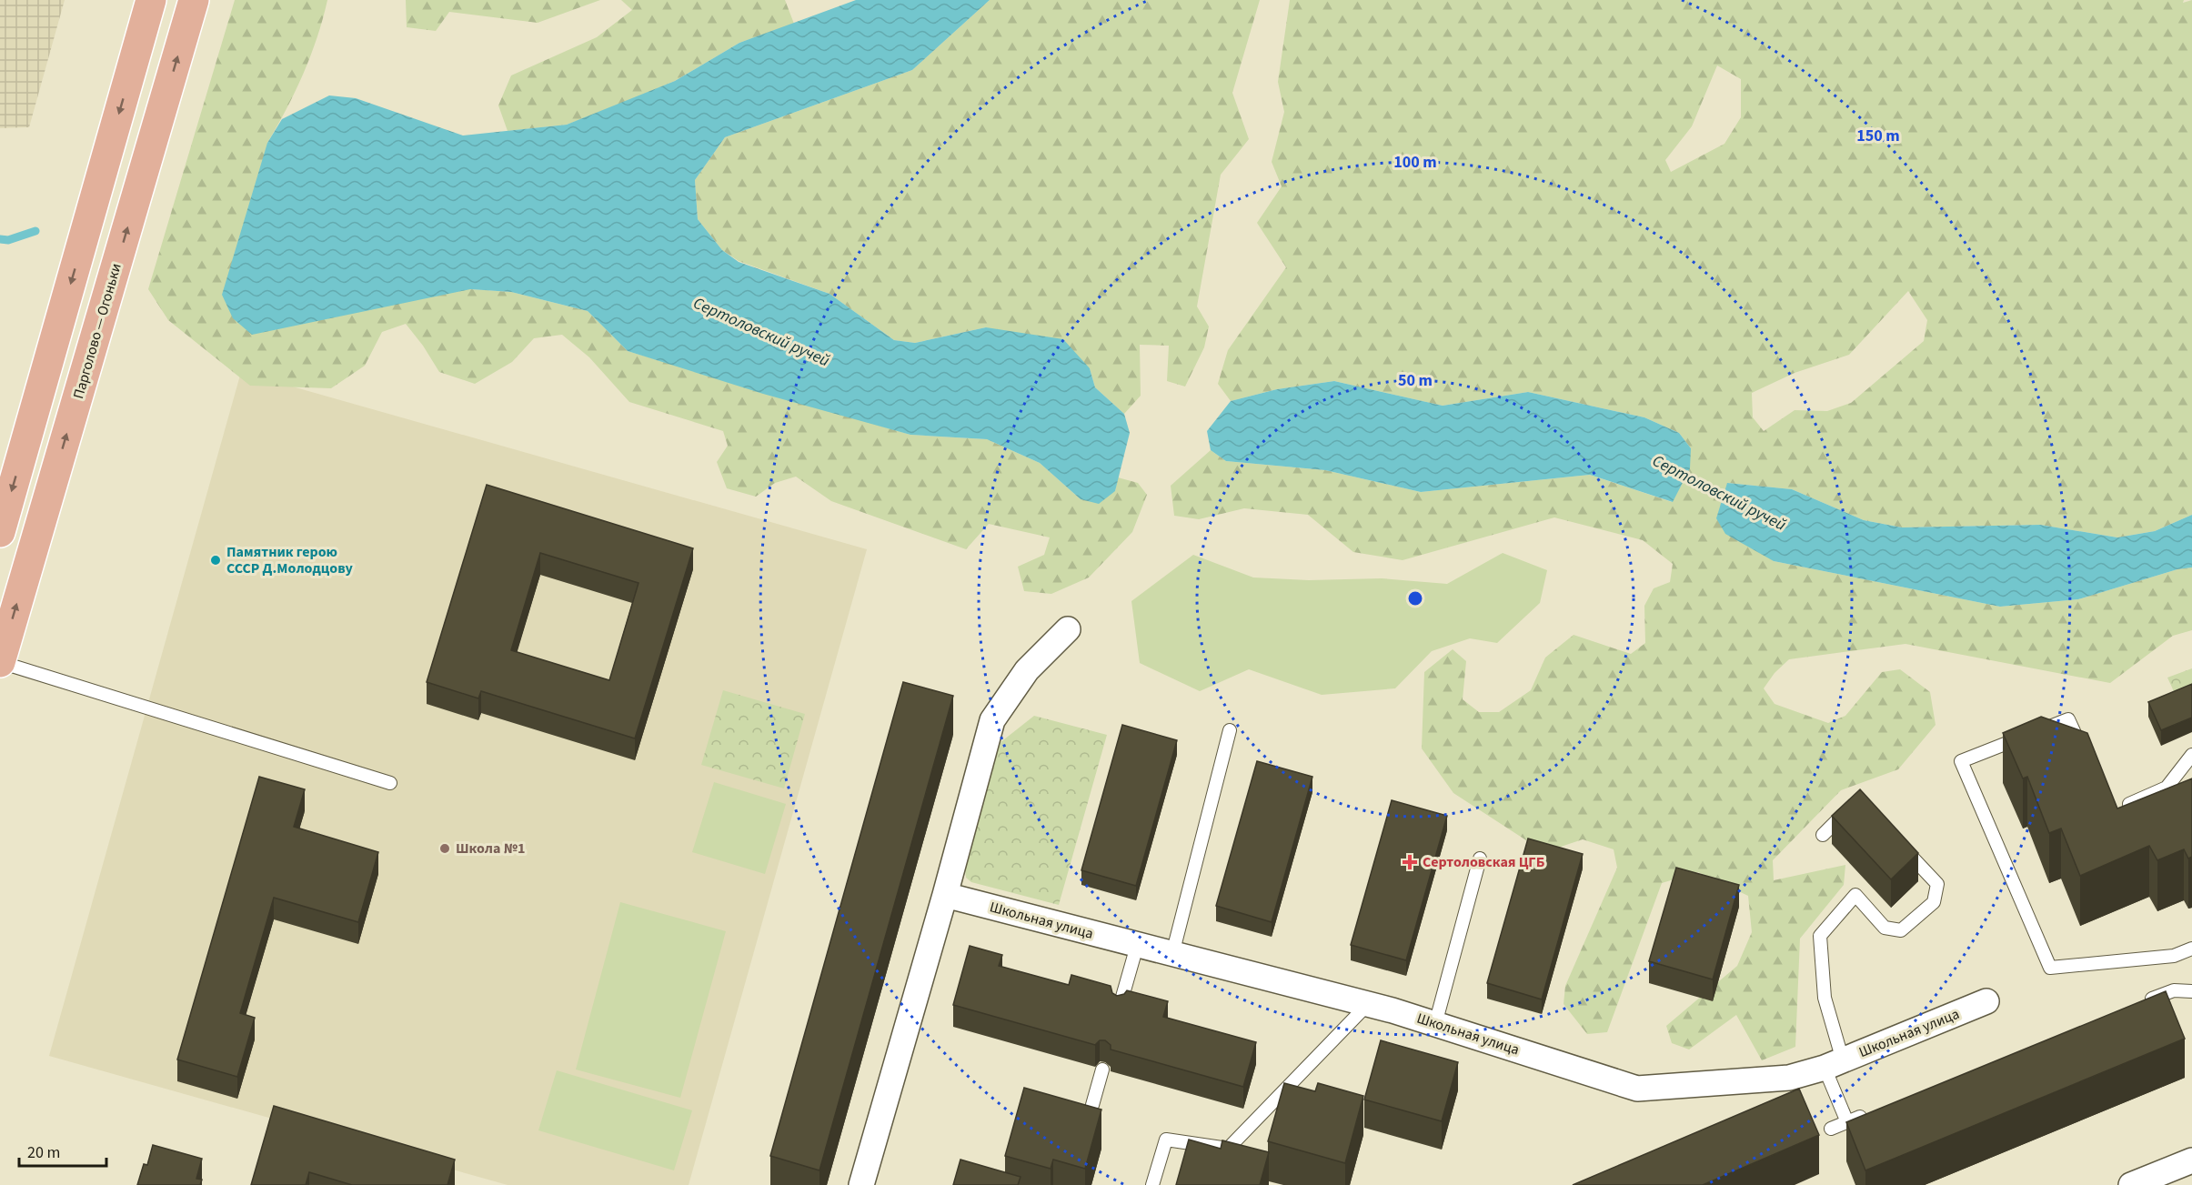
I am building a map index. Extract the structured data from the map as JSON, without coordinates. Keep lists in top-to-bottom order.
{
  "streets": {
    "main road": ["Парголово — Огоньки"],
    "street": ["Школьная улица"]
  },
  "water": ["Сертоловский ручей"],
  "places": {
    "other": ["Памятник герою СССР Д.Молодцову", "Школа №1"],
    "health": ["Сертоловская ЦГБ"]
  },
  "scale_bar": "20 m",
  "rings": ["150 m", "100 m", "50 m"]
}
